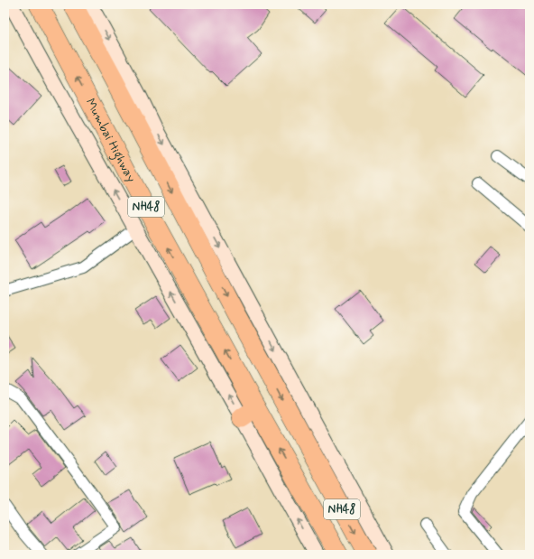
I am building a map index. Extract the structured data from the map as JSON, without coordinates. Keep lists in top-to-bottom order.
{
  "streets": {
    "highway": ["Mumbai Highway", "NH48"]
  },
  "crossings": [
    ["Mumbai Highway", "NH48"]
  ]
}
